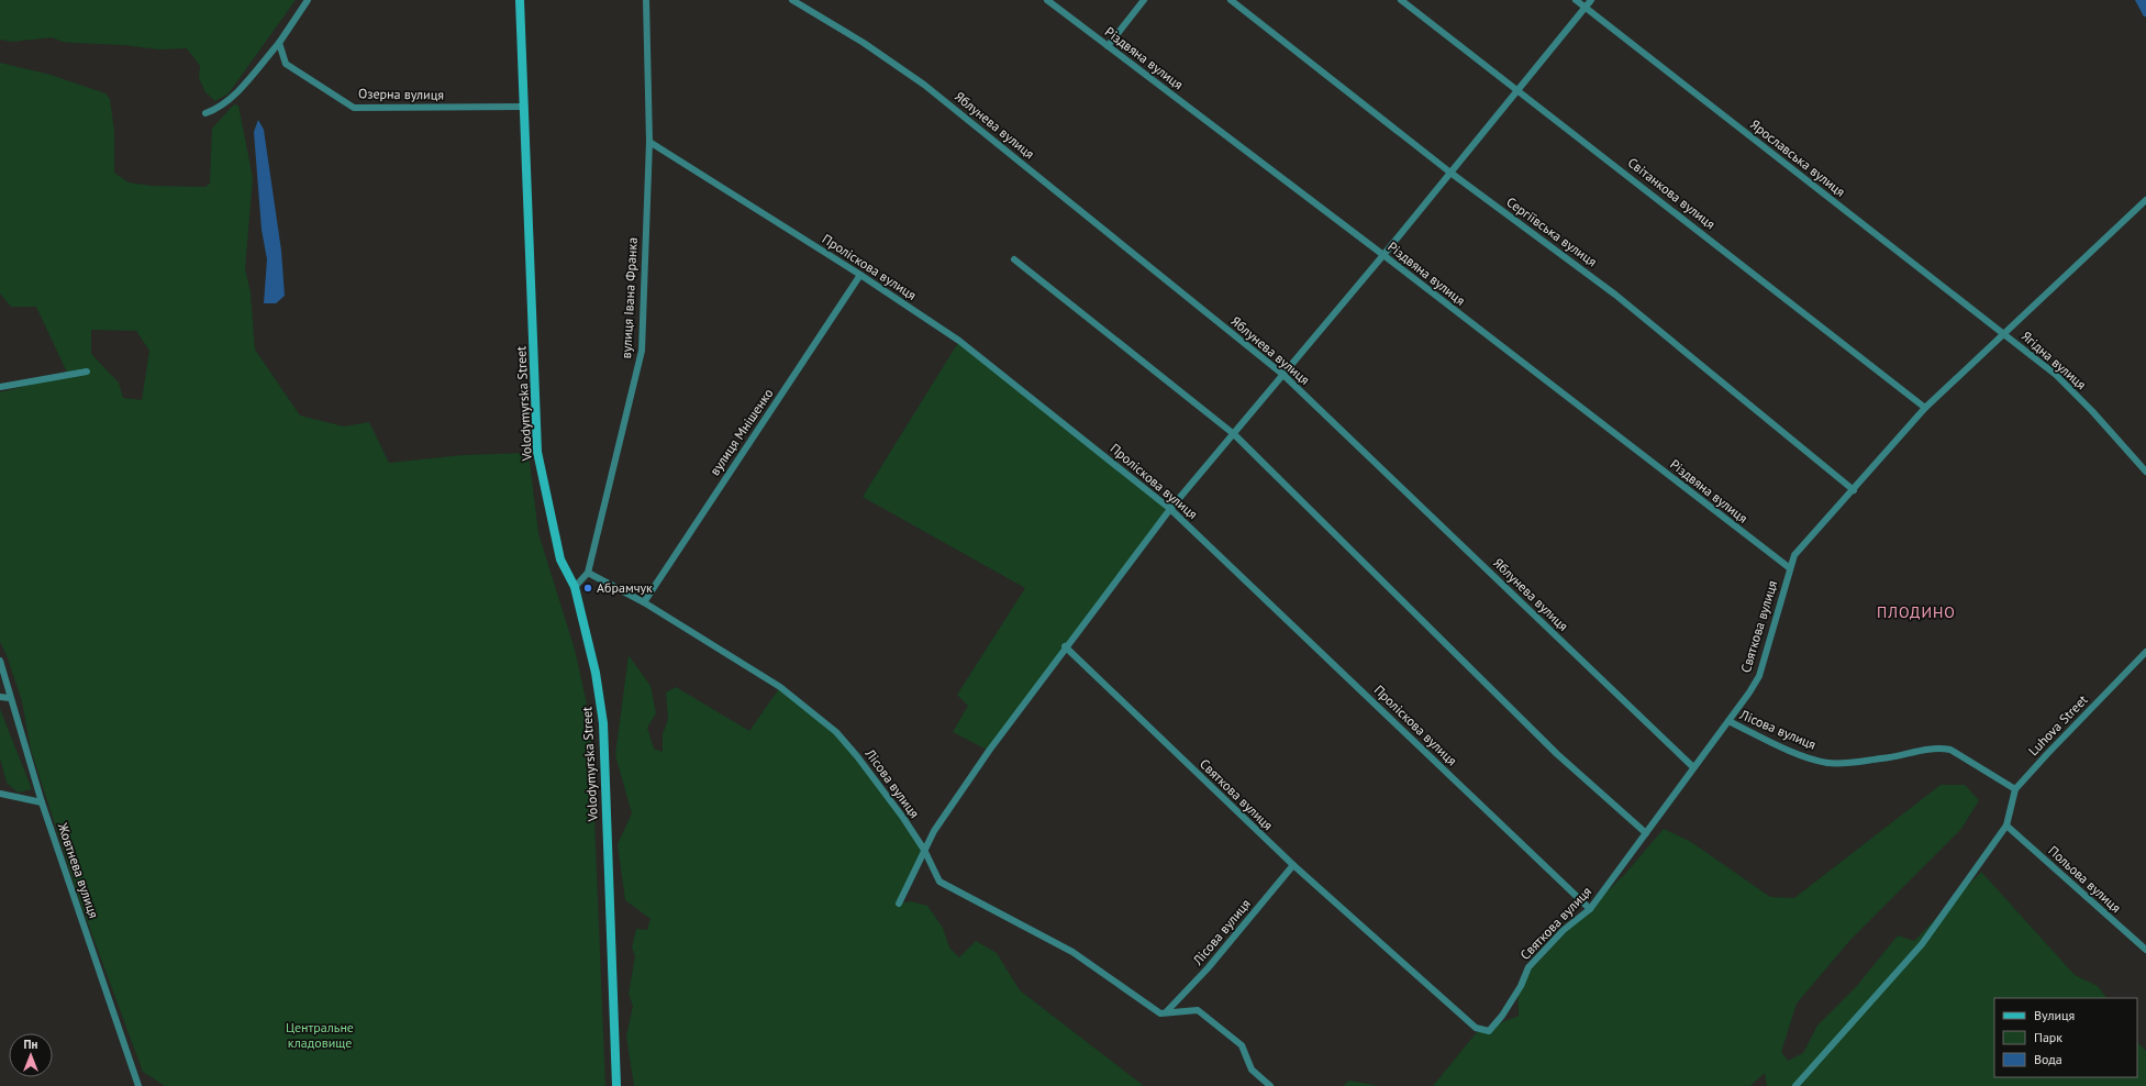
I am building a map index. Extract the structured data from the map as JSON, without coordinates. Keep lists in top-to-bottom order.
{
  "streets": {
    "main road": ["Volodymyrska Street"],
    "street": [
      "Різдвяна вулиця",
      "Озерна вулиця",
      "Яблунева вулиця",
      "Ярославська вулиця",
      "Світанкова вулиця",
      "Сергіївська вулиця",
      "Проліскова вулиця",
      "вулиця Івана Франка",
      "Ягідна вулиця",
      "вулиця Мнішенко",
      "Святкова вулиця",
      "Luhova Street",
      "Лісова вулиця",
      "Жовтнева вулиця",
      "Польова вулиця"
    ]
  },
  "crossings": [
    ["Різдвяна вулиця", "Святкова вулиця"],
    ["Озерна вулиця", "Volodymyrska Street"],
    ["Яблунева вулиця", "Святкова вулиця"],
    ["Ярославська вулиця", "Ягідна вулиця"],
    ["Ярославська вулиця", "Святкова вулиця"],
    ["Світанкова вулиця", "Святкова вулиця"],
    ["Сергіївська вулиця", "Святкова вулиця"],
    ["Проліскова вулиця", "вулиця Івана Франка"],
    ["Проліскова вулиця", "вулиця Мнішенко"],
    ["Проліскова вулиця", "Святкова вулиця"],
    ["вулиця Івана Франка", "Лісова вулиця"],
    ["Ягідна вулиця", "Святкова вулиця"],
    ["вулиця Мнішенко", "Лісова вулиця"],
    ["Святкова вулиця", "Лісова вулиця"],
    ["Luhova Street", "Лісова вулиця"],
    ["Luhova Street", "Польова вулиця"]
  ],
  "districts": ["ПЛОДИНО"],
  "parks": ["Центральне кладовище"],
  "places": ["Абрамчук"],
  "legend": ["Вулиця", "Парк", "Вода"],
  "north": "top"
}
